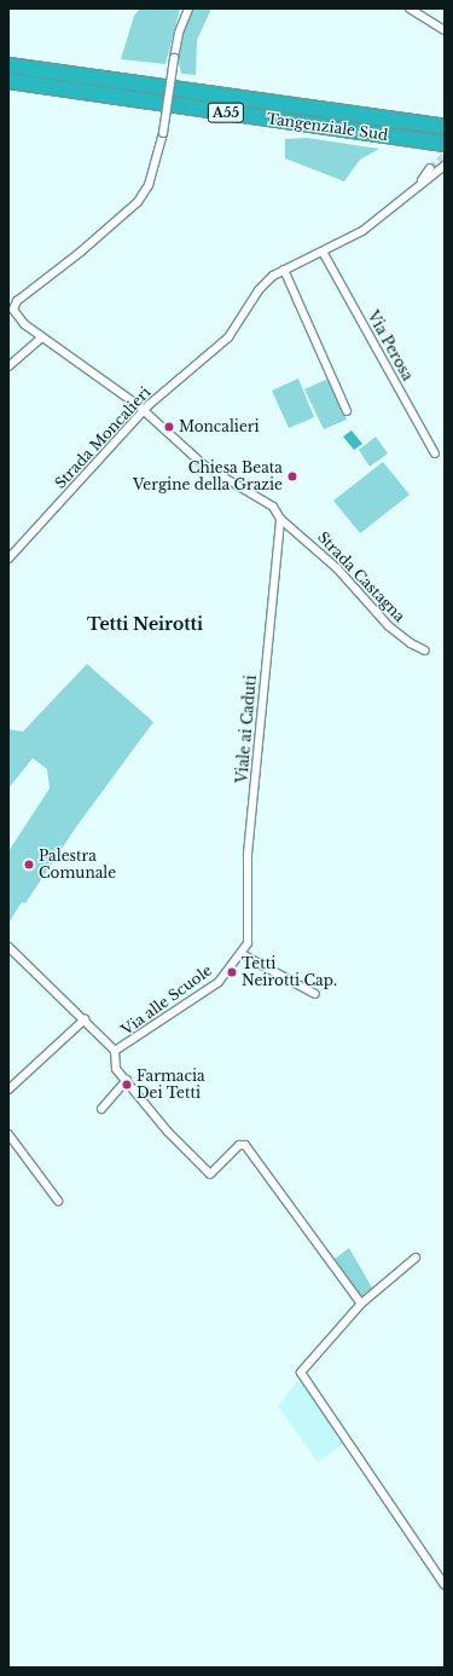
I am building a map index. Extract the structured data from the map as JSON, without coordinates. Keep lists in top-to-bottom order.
{
  "streets": {
    "highway": ["A55", "Tangenziale Sud"],
    "street": [
      "Via Perosa",
      "Strada Moncalieri",
      "Strada Castagna",
      "Viale ai Caduti",
      "Via alle Scuole"
    ]
  },
  "crossings": [
    ["Via Perosa", "Strada Moncalieri"],
    ["Strada Moncalieri", "Strada Castagna"],
    ["Strada Castagna", "Viale ai Caduti"],
    ["Viale ai Caduti", "Via alle Scuole"]
  ],
  "districts": ["Tetti Neirotti"],
  "places": [
    "Moncalieri",
    "Chiesa Beata Vergine della Grazie",
    "Palestra Comunale",
    "Tetti Neirotti Cap.",
    "Farmacia Dei Tetti"
  ]
}
